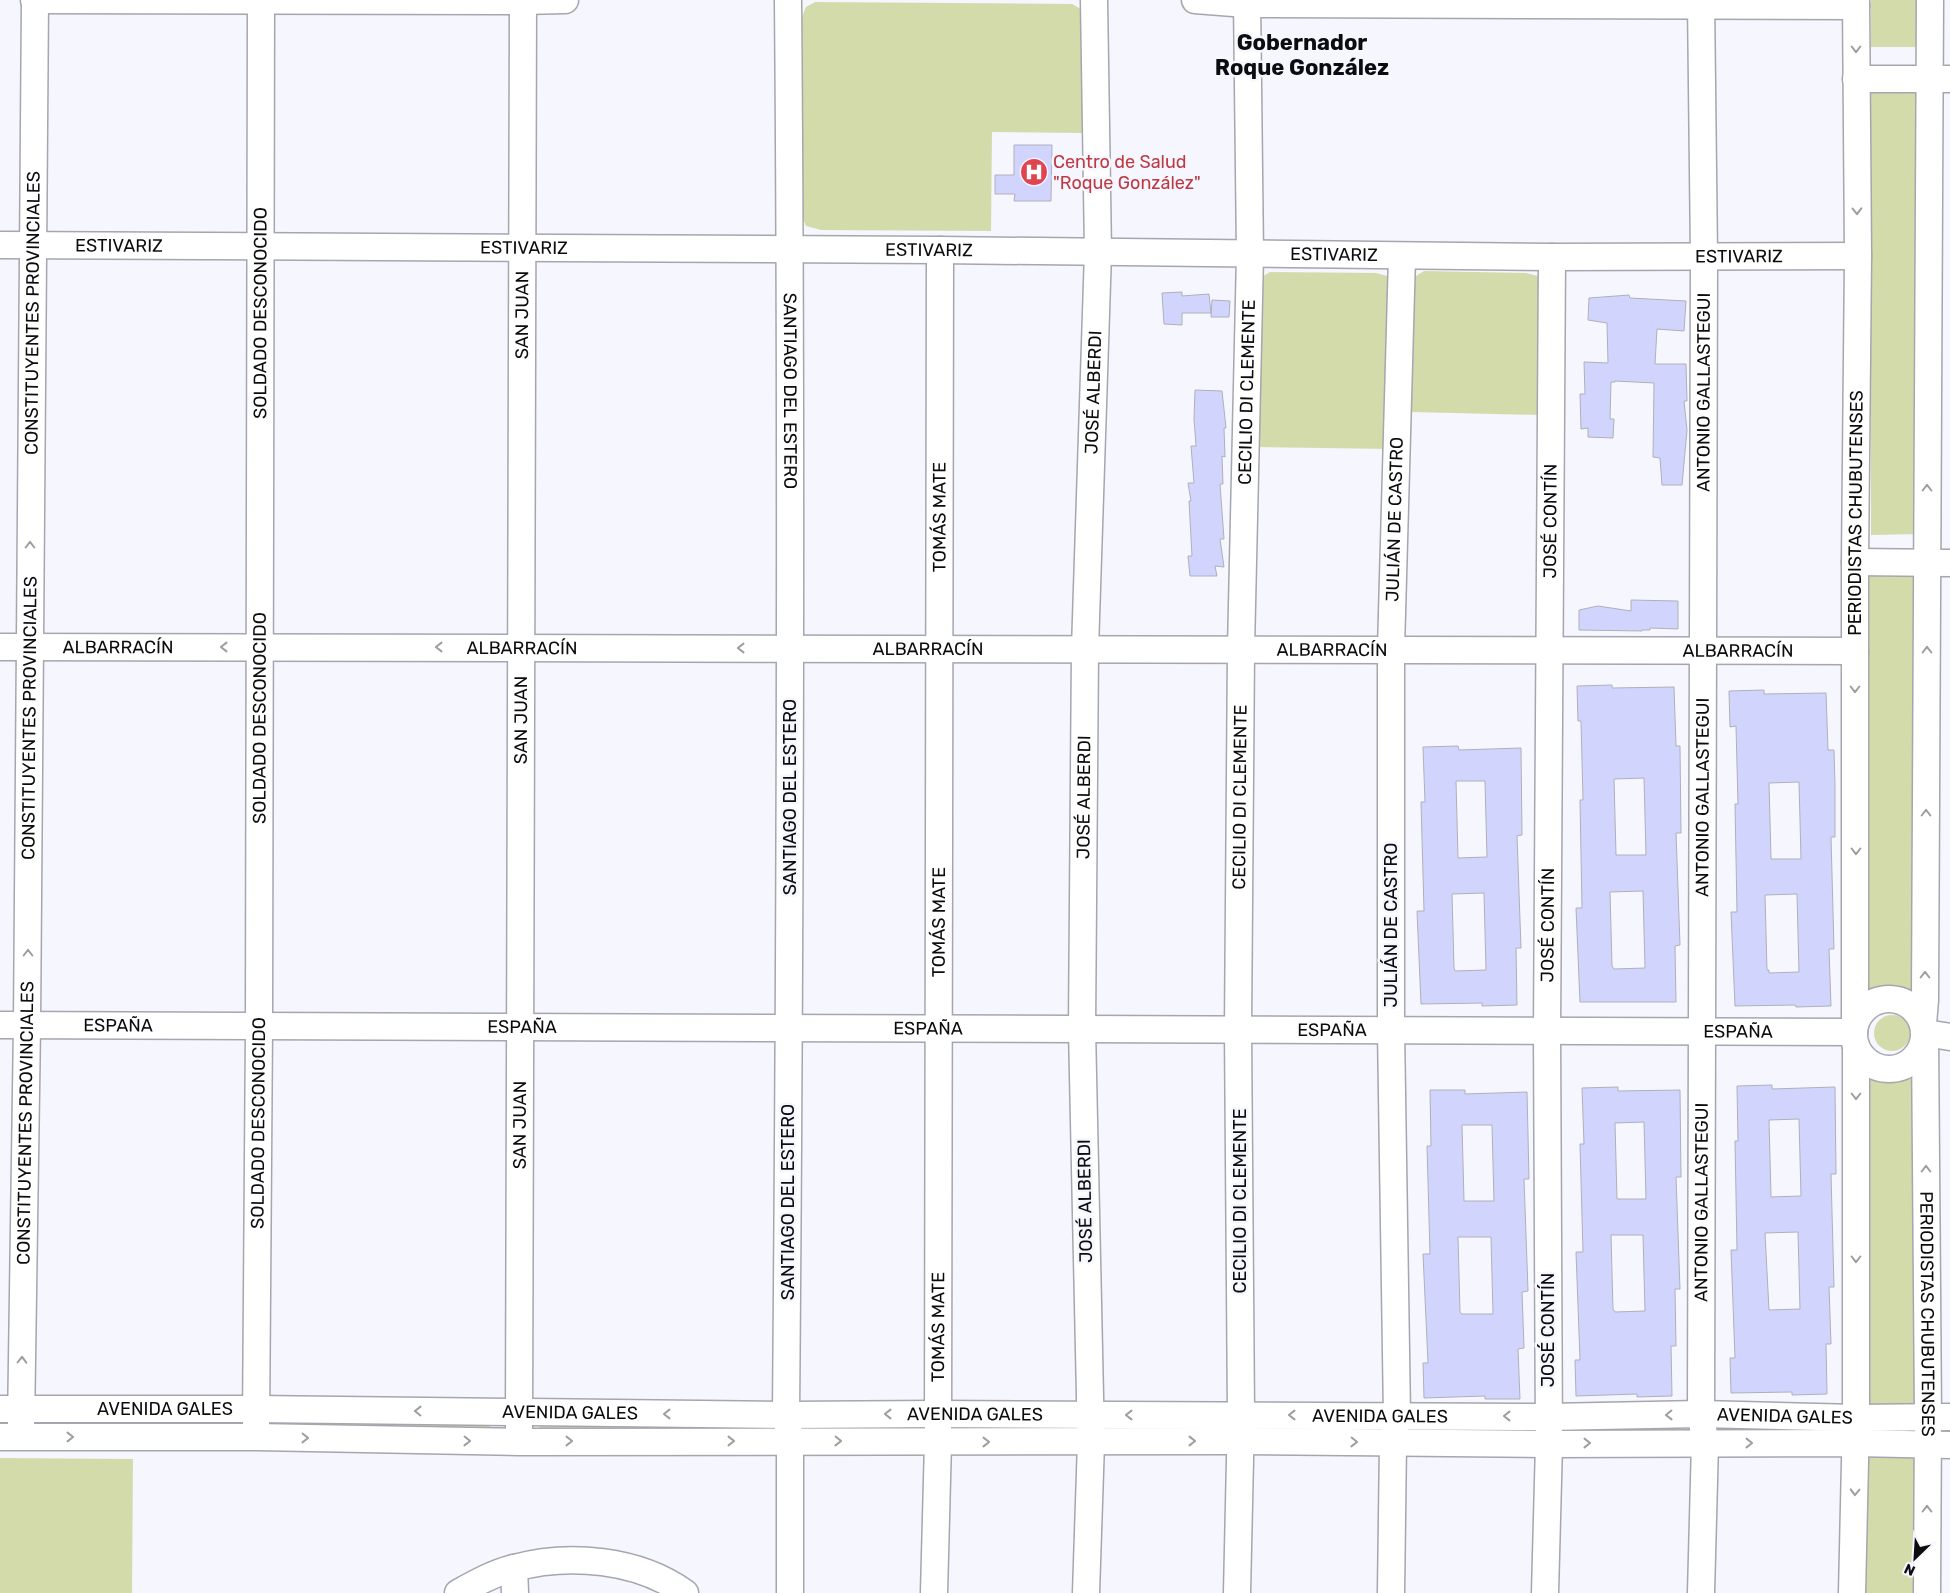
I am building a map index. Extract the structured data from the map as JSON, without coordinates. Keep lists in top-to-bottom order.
{
  "streets": {
    "street": [
      "ESTIVARIZ",
      "CONSTITUYENTES PROVINCIALES",
      "SOLDADO DESCONOCIDO",
      "SAN JUAN",
      "SANTIAGO DEL ESTERO",
      "JOSÉ ALBERDI",
      "CECILIO DI CLEMENTE",
      "ANTONIO GALLASTEGUI",
      "PERIODISTAS CHUBUTENSES",
      "TOMÁS MATE",
      "JULIÁN DE CASTRO",
      "JOSÉ CONTÍN",
      "ALBARRACÍN",
      "ESPAÑA",
      "AVENIDA GALES"
    ]
  },
  "crossings": [
    ["ESTIVARIZ", "CONSTITUYENTES PROVINCIALES"],
    ["ESTIVARIZ", "SOLDADO DESCONOCIDO"],
    ["ESTIVARIZ", "SAN JUAN"],
    ["ESTIVARIZ", "SANTIAGO DEL ESTERO"],
    ["ESTIVARIZ", "JOSÉ ALBERDI"],
    ["ESTIVARIZ", "CECILIO DI CLEMENTE"],
    ["ESTIVARIZ", "ANTONIO GALLASTEGUI"],
    ["ESTIVARIZ", "PERIODISTAS CHUBUTENSES"],
    ["ESTIVARIZ", "TOMÁS MATE"],
    ["ESTIVARIZ", "JULIÁN DE CASTRO"],
    ["ESTIVARIZ", "JOSÉ CONTÍN"],
    ["CONSTITUYENTES PROVINCIALES", "ALBARRACÍN"],
    ["CONSTITUYENTES PROVINCIALES", "ESPAÑA"],
    ["CONSTITUYENTES PROVINCIALES", "AVENIDA GALES"],
    ["SOLDADO DESCONOCIDO", "ALBARRACÍN"],
    ["SOLDADO DESCONOCIDO", "ESPAÑA"],
    ["SOLDADO DESCONOCIDO", "AVENIDA GALES"],
    ["SAN JUAN", "ALBARRACÍN"],
    ["SAN JUAN", "ESPAÑA"],
    ["SAN JUAN", "AVENIDA GALES"],
    ["SANTIAGO DEL ESTERO", "ALBARRACÍN"],
    ["SANTIAGO DEL ESTERO", "ESPAÑA"],
    ["SANTIAGO DEL ESTERO", "AVENIDA GALES"],
    ["JOSÉ ALBERDI", "ALBARRACÍN"],
    ["JOSÉ ALBERDI", "ESPAÑA"],
    ["JOSÉ ALBERDI", "AVENIDA GALES"],
    ["CECILIO DI CLEMENTE", "ALBARRACÍN"],
    ["CECILIO DI CLEMENTE", "ESPAÑA"],
    ["CECILIO DI CLEMENTE", "AVENIDA GALES"],
    ["ANTONIO GALLASTEGUI", "ALBARRACÍN"],
    ["ANTONIO GALLASTEGUI", "ESPAÑA"],
    ["ANTONIO GALLASTEGUI", "AVENIDA GALES"],
    ["PERIODISTAS CHUBUTENSES", "ALBARRACÍN"],
    ["PERIODISTAS CHUBUTENSES", "ESPAÑA"],
    ["PERIODISTAS CHUBUTENSES", "AVENIDA GALES"],
    ["TOMÁS MATE", "ALBARRACÍN"],
    ["TOMÁS MATE", "ESPAÑA"],
    ["TOMÁS MATE", "AVENIDA GALES"],
    ["JULIÁN DE CASTRO", "ALBARRACÍN"],
    ["JULIÁN DE CASTRO", "ESPAÑA"],
    ["JULIÁN DE CASTRO", "AVENIDA GALES"],
    ["JOSÉ CONTÍN", "ALBARRACÍN"],
    ["JOSÉ CONTÍN", "ESPAÑA"],
    ["JOSÉ CONTÍN", "AVENIDA GALES"]
  ],
  "one_way": ["CONSTITUYENTES PROVINCIALES", "ALBARRACÍN"],
  "districts": ["Gobernador Roque González"],
  "places": {
    "hospital": ["Centro de Salud \"Roque González\""]
  },
  "north": "bottom left"
}
